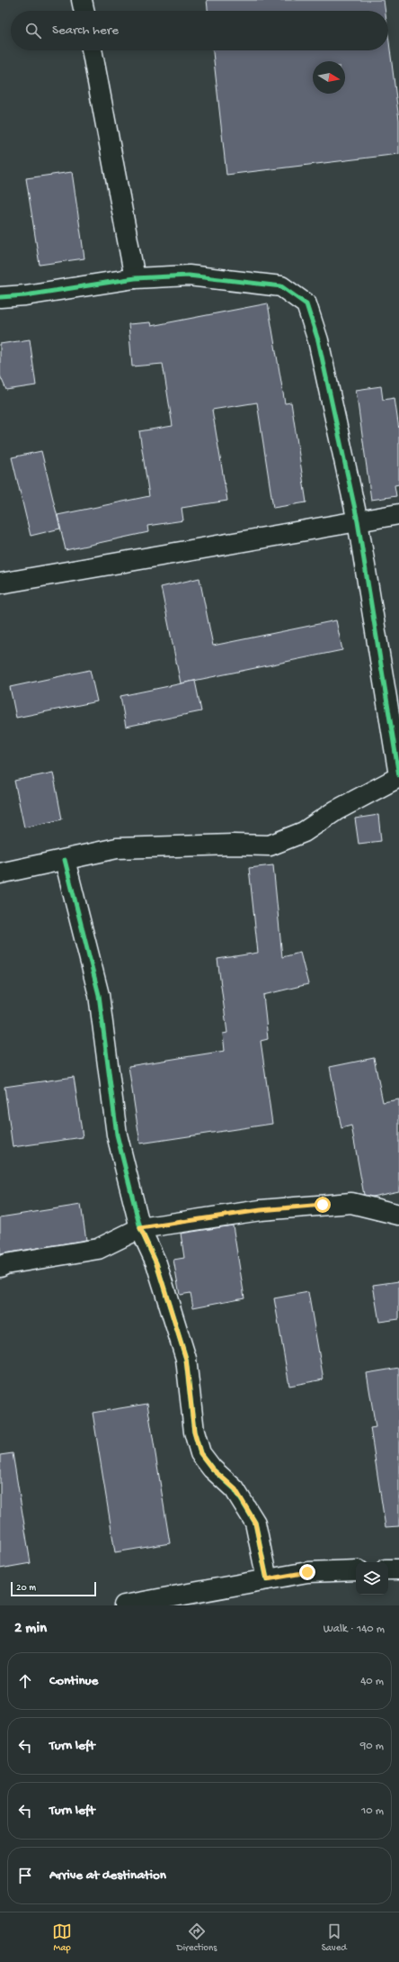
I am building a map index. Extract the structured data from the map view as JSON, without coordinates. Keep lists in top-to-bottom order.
{
  "scale_bar": "20 m",
  "north": "right",
  "page": {
    "search": "Search here",
    "scale": "20 m",
    "heading": ["2 min", "Walk · 140 m"],
    "list": [
      ["Continue", "40 m"],
      ["Turn left", "90 m"],
      ["Turn left", "10 m"],
      "Arrive at destination"
    ],
    "nav": ["Map", "Directions", "Saved"]
  }
}
